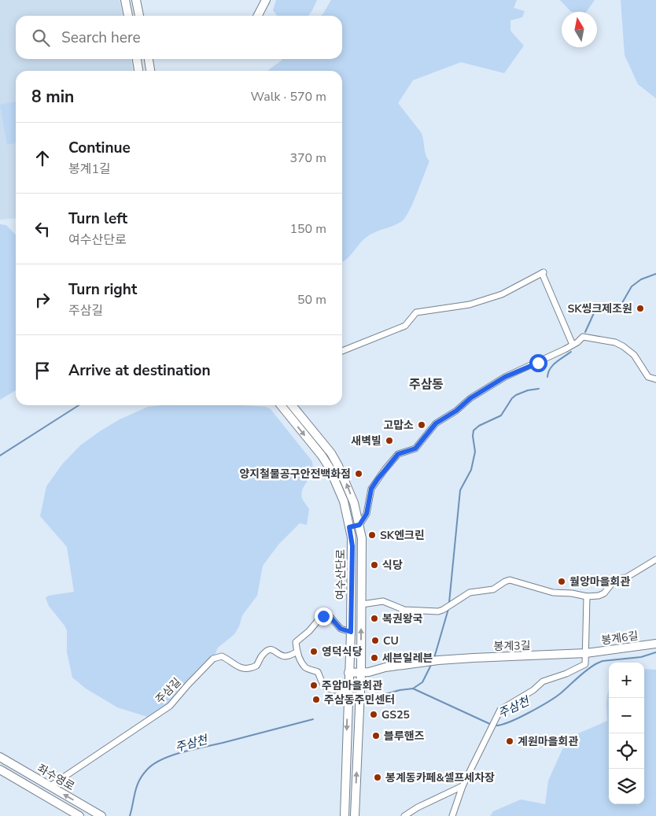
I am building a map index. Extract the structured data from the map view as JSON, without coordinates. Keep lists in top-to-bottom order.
{
  "streets": {
    "street": [
      "여수산단로",
      "봉계6길",
      "봉계3길",
      "주삼길",
      "좌수영로"
    ]
  },
  "crossings": [
    ["여수산단로", "봉계3길"],
    ["봉계6길", "봉계3길"],
    ["주삼길", "좌수영로"]
  ],
  "districts": ["주삼동"],
  "water": ["주삼천"],
  "places": [
    "SK씽크제조원",
    "고맙소",
    "새벽빌",
    "양지철물공구안전백화점",
    "SK엔크린",
    "식당",
    "월앙마을회관",
    "복권왕국",
    "CU",
    "영덕식당",
    "세븐일레븐",
    "주암마을회관",
    "주삼동주민센터",
    "GS25",
    "블루핸즈",
    "계원마을회관",
    "봉계동카페&셀프세차장"
  ],
  "north": "top",
  "page": {
    "search": "Search here",
    "heading": ["8 min", "Walk · 570 m"],
    "list": [
      ["Continue", "봉계1길", "370 m"],
      ["Turn left", "여수산단로", "150 m"],
      ["Turn right", "주삼길", "50 m"],
      "Arrive at destination"
    ],
    "map_buttons": ["+", "−"]
  }
}
